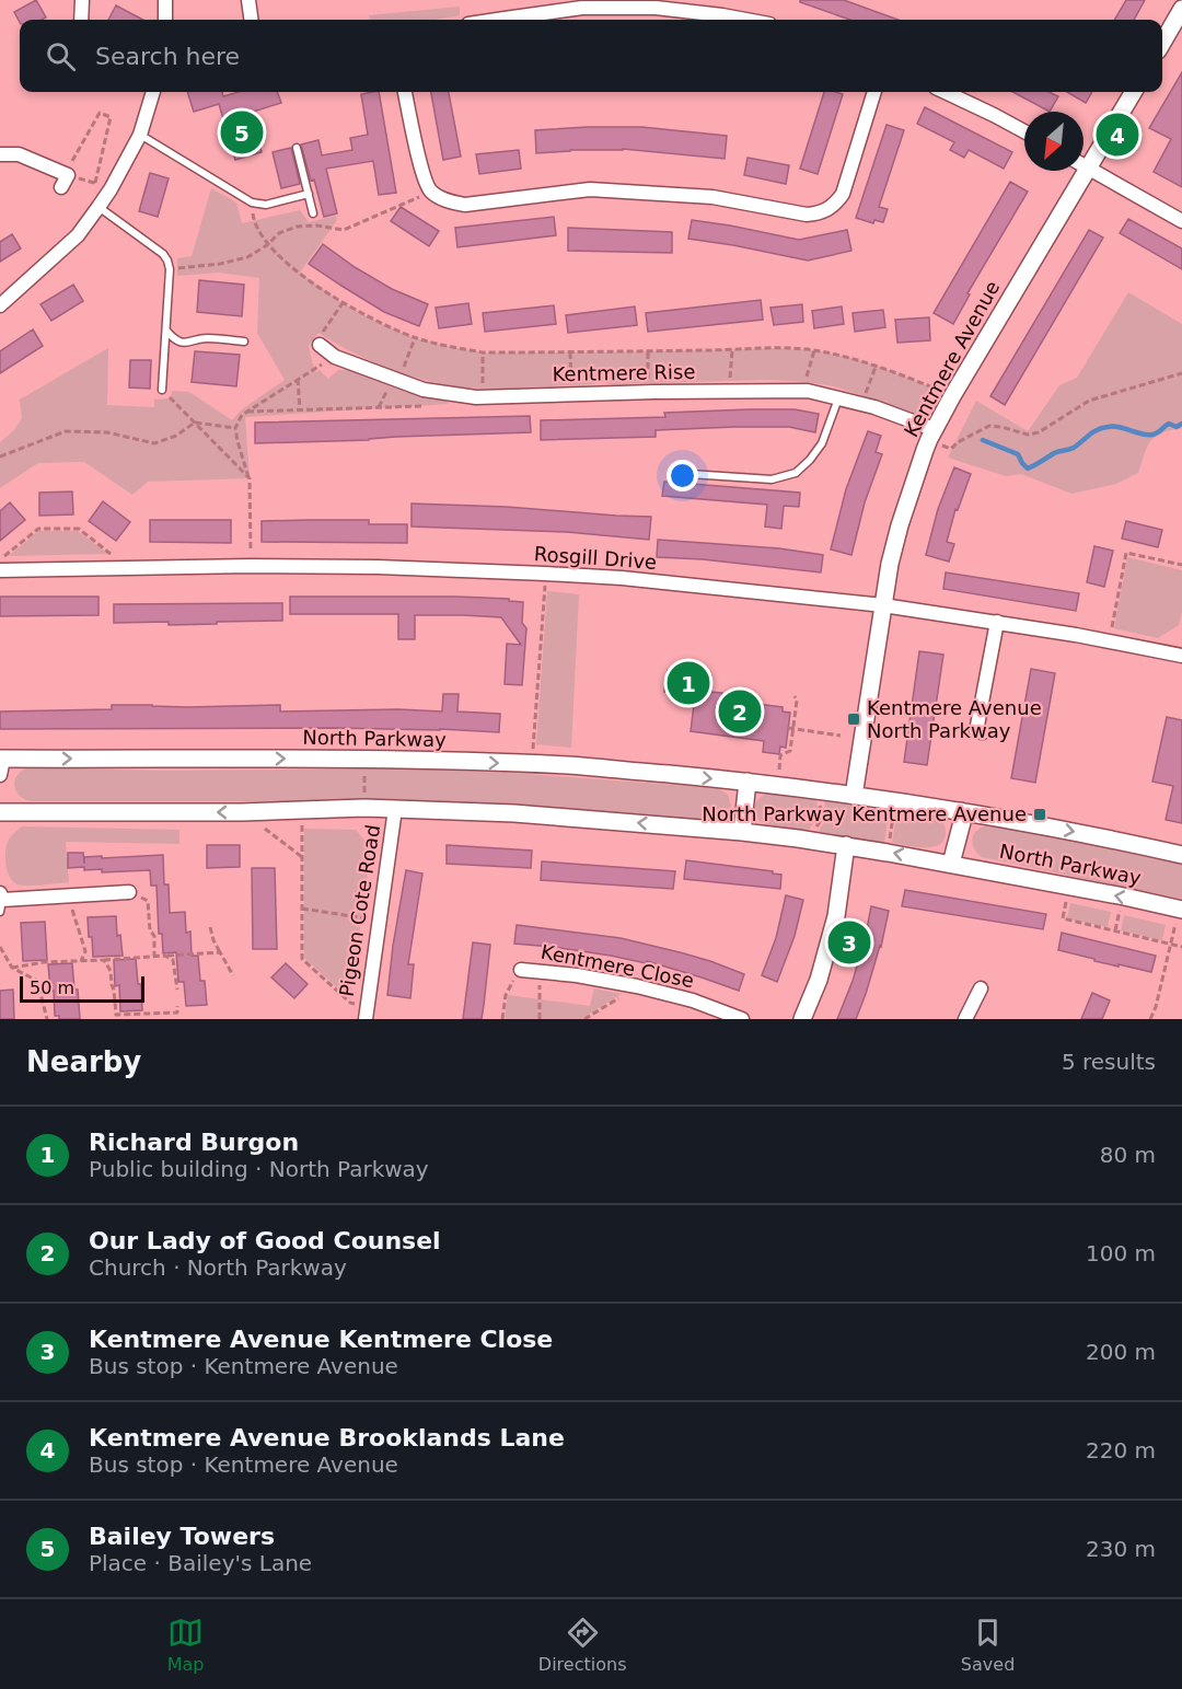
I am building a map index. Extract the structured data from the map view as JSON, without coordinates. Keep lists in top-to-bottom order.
{
  "streets": {
    "street": [
      "Kentmere Avenue",
      "Kentmere Rise",
      "Rosgill Drive",
      "North Parkway",
      "Pigeon Cote Road",
      "Kentmere Close"
    ]
  },
  "crossings": [
    ["Kentmere Avenue", "Kentmere Rise"],
    ["Kentmere Avenue", "Rosgill Drive"],
    ["Kentmere Avenue", "North Parkway"],
    ["North Parkway", "Pigeon Cote Road"]
  ],
  "places": {
    "transit": ["Kentmere Avenue North Parkway", "North Parkway Kentmere Avenue"]
  },
  "scale_bar": "50 m",
  "north": "bottom left",
  "page": {
    "search": "Search here",
    "pins": [
      "5",
      "4",
      "1",
      "2",
      "3"
    ],
    "scale": "50 m",
    "heading": ["Nearby", "5 results"],
    "list": [
      {
        "mark": "1",
        "name": "Richard Burgon",
        "note": "Public building · North Parkway",
        "value": "80 m"
      },
      {
        "mark": "2",
        "name": "Our Lady of Good Counsel",
        "note": "Church · North Parkway",
        "value": "100 m"
      },
      {
        "mark": "3",
        "name": "Kentmere Avenue Kentmere Close",
        "note": "Bus stop · Kentmere Avenue",
        "value": "200 m"
      },
      {
        "mark": "4",
        "name": "Kentmere Avenue Brooklands Lane",
        "note": "Bus stop · Kentmere Avenue",
        "value": "220 m"
      },
      {
        "mark": "5",
        "name": "Bailey Towers",
        "note": "Place · Bailey's Lane",
        "value": "230 m"
      }
    ],
    "nav": ["Map", "Directions", "Saved"]
  }
}
